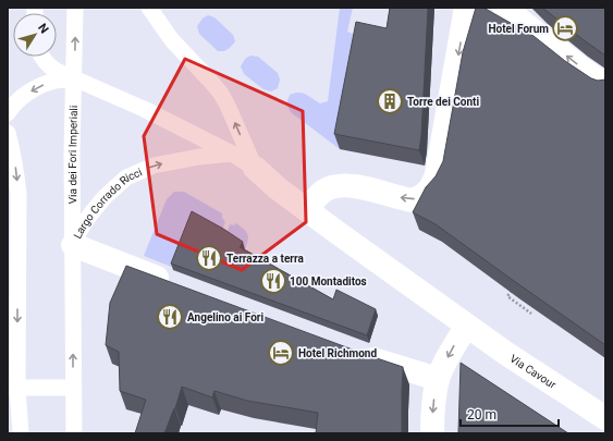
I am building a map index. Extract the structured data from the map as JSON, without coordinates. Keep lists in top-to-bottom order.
{
  "streets": {
    "street": ["Largo Corrado Ricci", "Via Cavour"],
    "lane": ["Via dei Fori Imperiali"]
  },
  "crossings": [
    ["Via dei Fori Imperiali", "Largo Corrado Ricci"]
  ],
  "places": {
    "hotel": ["Hotel Forum", "Hotel Richmond"],
    "building": ["Torre dei Conti"],
    "restaurant": ["Terrazza a terra", "100 Montaditos", "Angelino ai Fori"]
  },
  "scale_bar": "20 m",
  "north": "top right"
}
